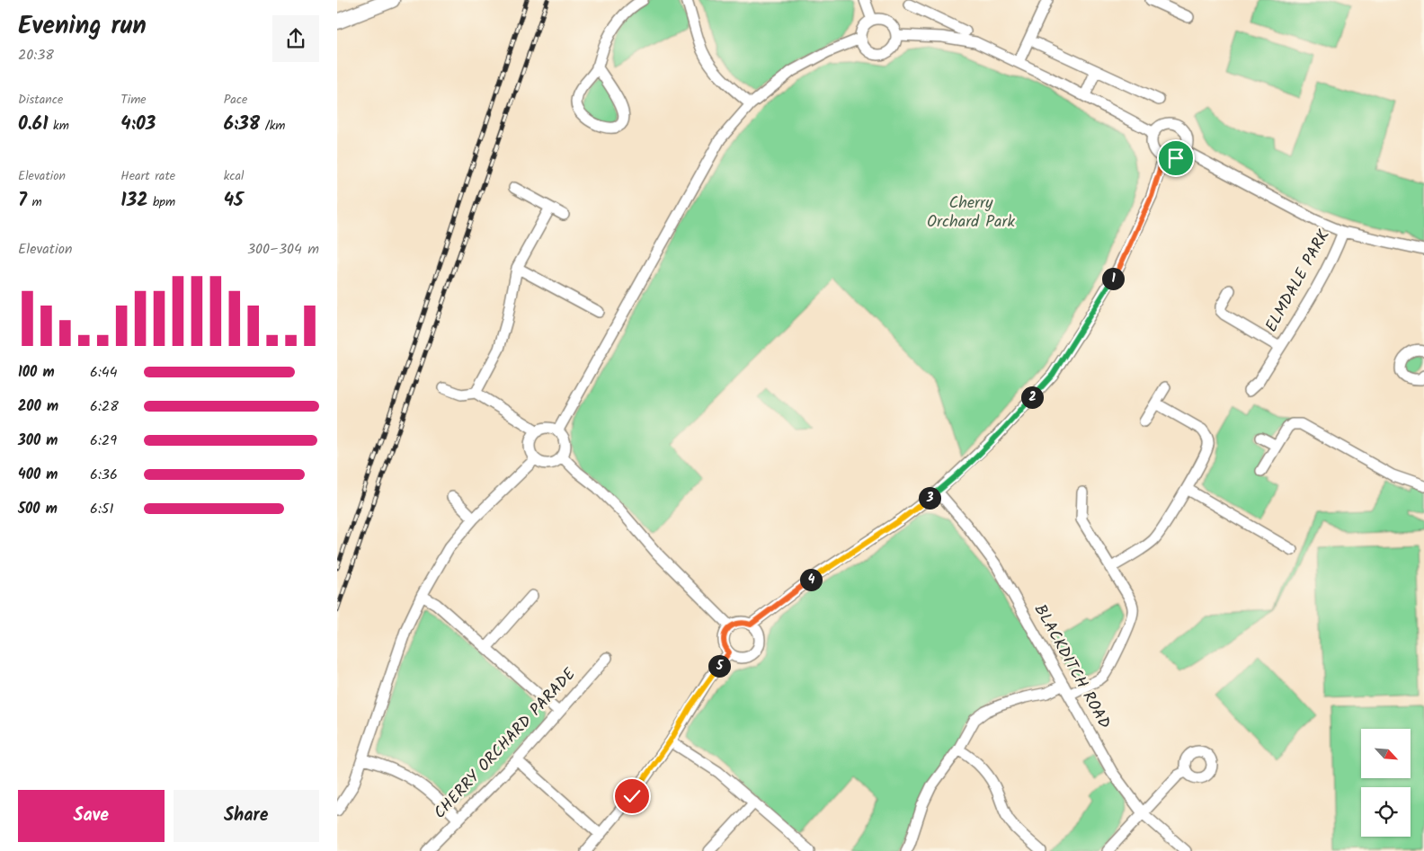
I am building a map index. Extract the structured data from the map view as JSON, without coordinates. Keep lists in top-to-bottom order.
{
  "streets": {
    "street": ["ELMDALE PARK", "BLACKDITCH ROAD", "CHERRY ORCHARD PARADE"]
  },
  "parks": ["Cherry Orchard Park"],
  "north": "bottom right",
  "page": {
    "heading": ["Evening run", "20:38"],
    "stats": [
      ["Distance", "0.61 km"],
      ["Time", "4:03"],
      ["Pace", "6:38 /km"],
      ["Elevation", "7 m"],
      ["Heart rate", "132 bpm"],
      ["kcal", "45"]
    ],
    "chart": ["Elevation", "300–304 m"],
    "pins": [
      "1",
      "2",
      "3",
      "4",
      "5"
    ],
    "list": [
      {
        "name": "100 m",
        "note": "6:44"
      },
      {
        "name": "200 m",
        "note": "6:28"
      },
      {
        "name": "300 m",
        "note": "6:29"
      },
      {
        "name": "400 m",
        "note": "6:36"
      },
      {
        "name": "500 m",
        "note": "6:51"
      }
    ],
    "buttons": ["Save", "Share"]
  }
}
